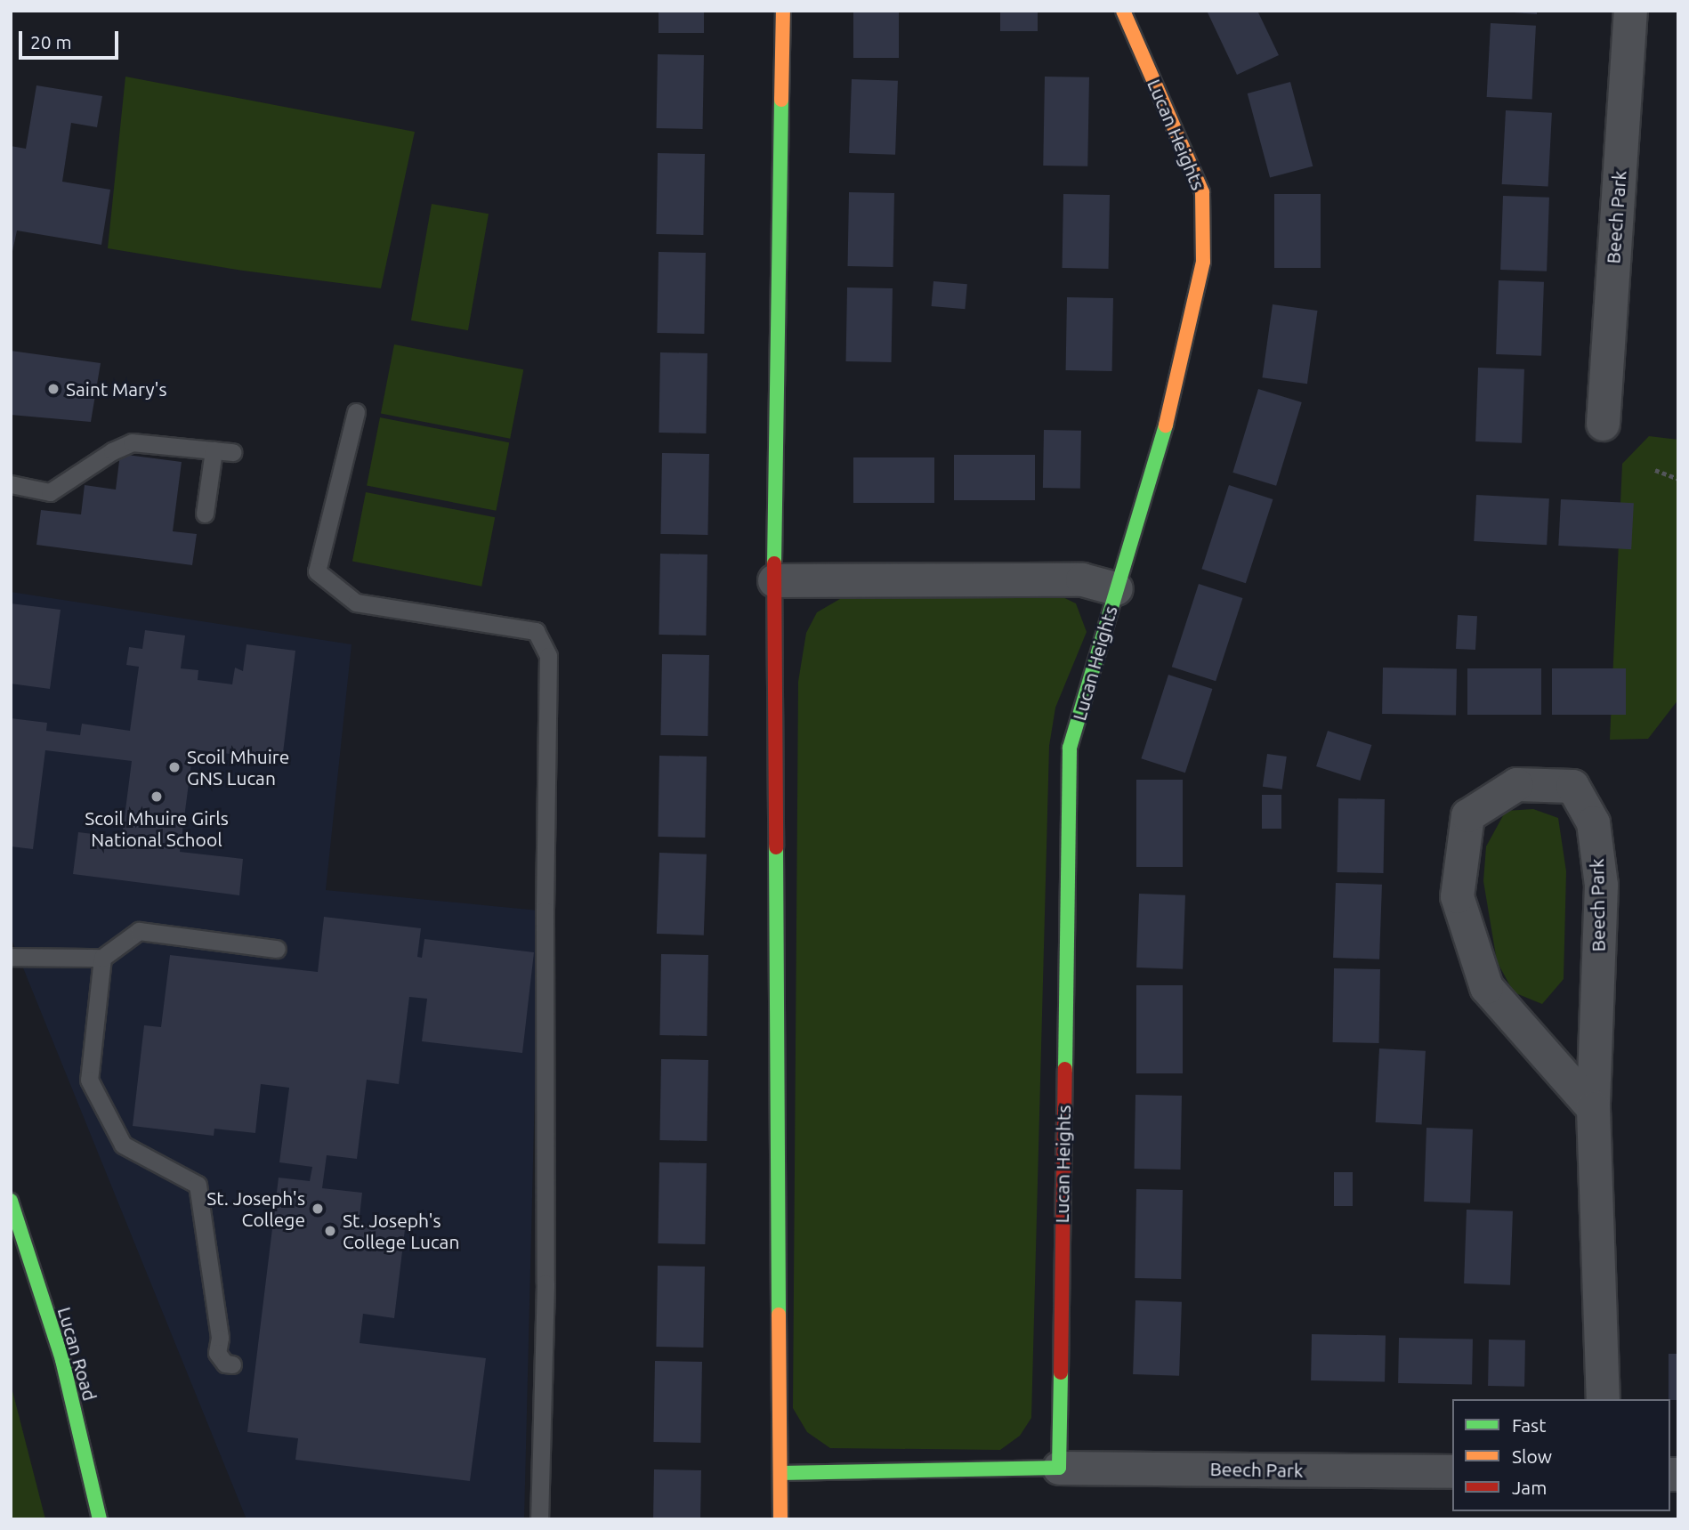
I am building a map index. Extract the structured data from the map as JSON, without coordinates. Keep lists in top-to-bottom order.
{
  "streets": {
    "street": ["Lucan Heights", "Beech Park", "Lucan Road"]
  },
  "crossings": [
    ["Lucan Heights", "Beech Park"]
  ],
  "places": [
    "Saint Mary's",
    "Scoil Mhuire GNS Lucan",
    "Scoil Mhuire Girls National School",
    "St. Joseph's College",
    "St. Joseph's College Lucan"
  ],
  "legend": ["Fast", "Slow", "Jam"],
  "scale_bar": "20 m"
}
